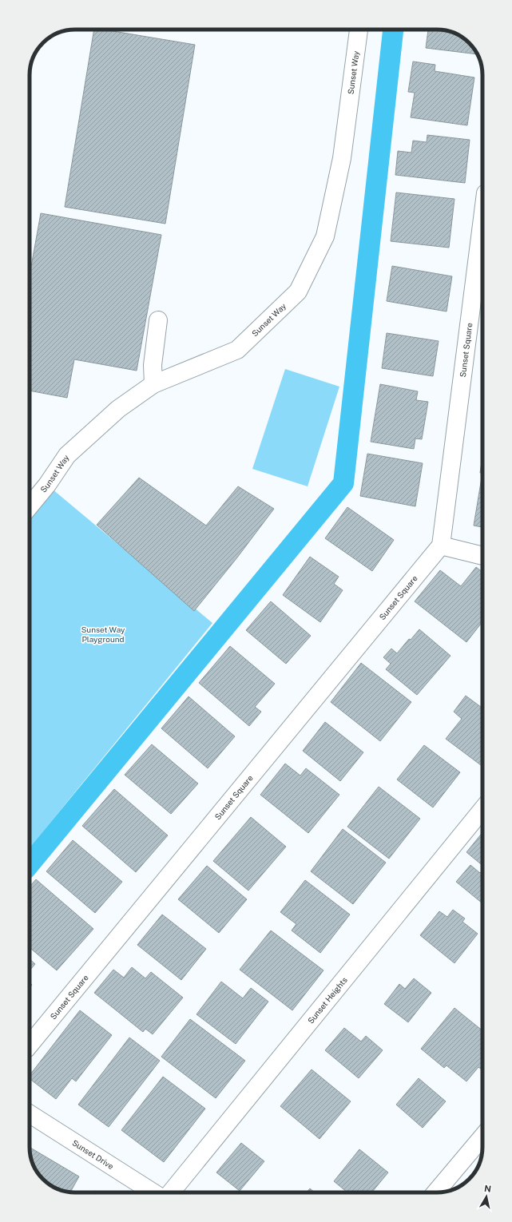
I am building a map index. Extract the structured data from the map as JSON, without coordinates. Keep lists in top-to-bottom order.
{
  "streets": {
    "street": [
      "Sunset Way",
      "Sunset Square",
      "Sunset Heights",
      "Sunset Drive"
    ]
  },
  "parks": ["Sunset Way Playground"],
  "north": "top"
}
